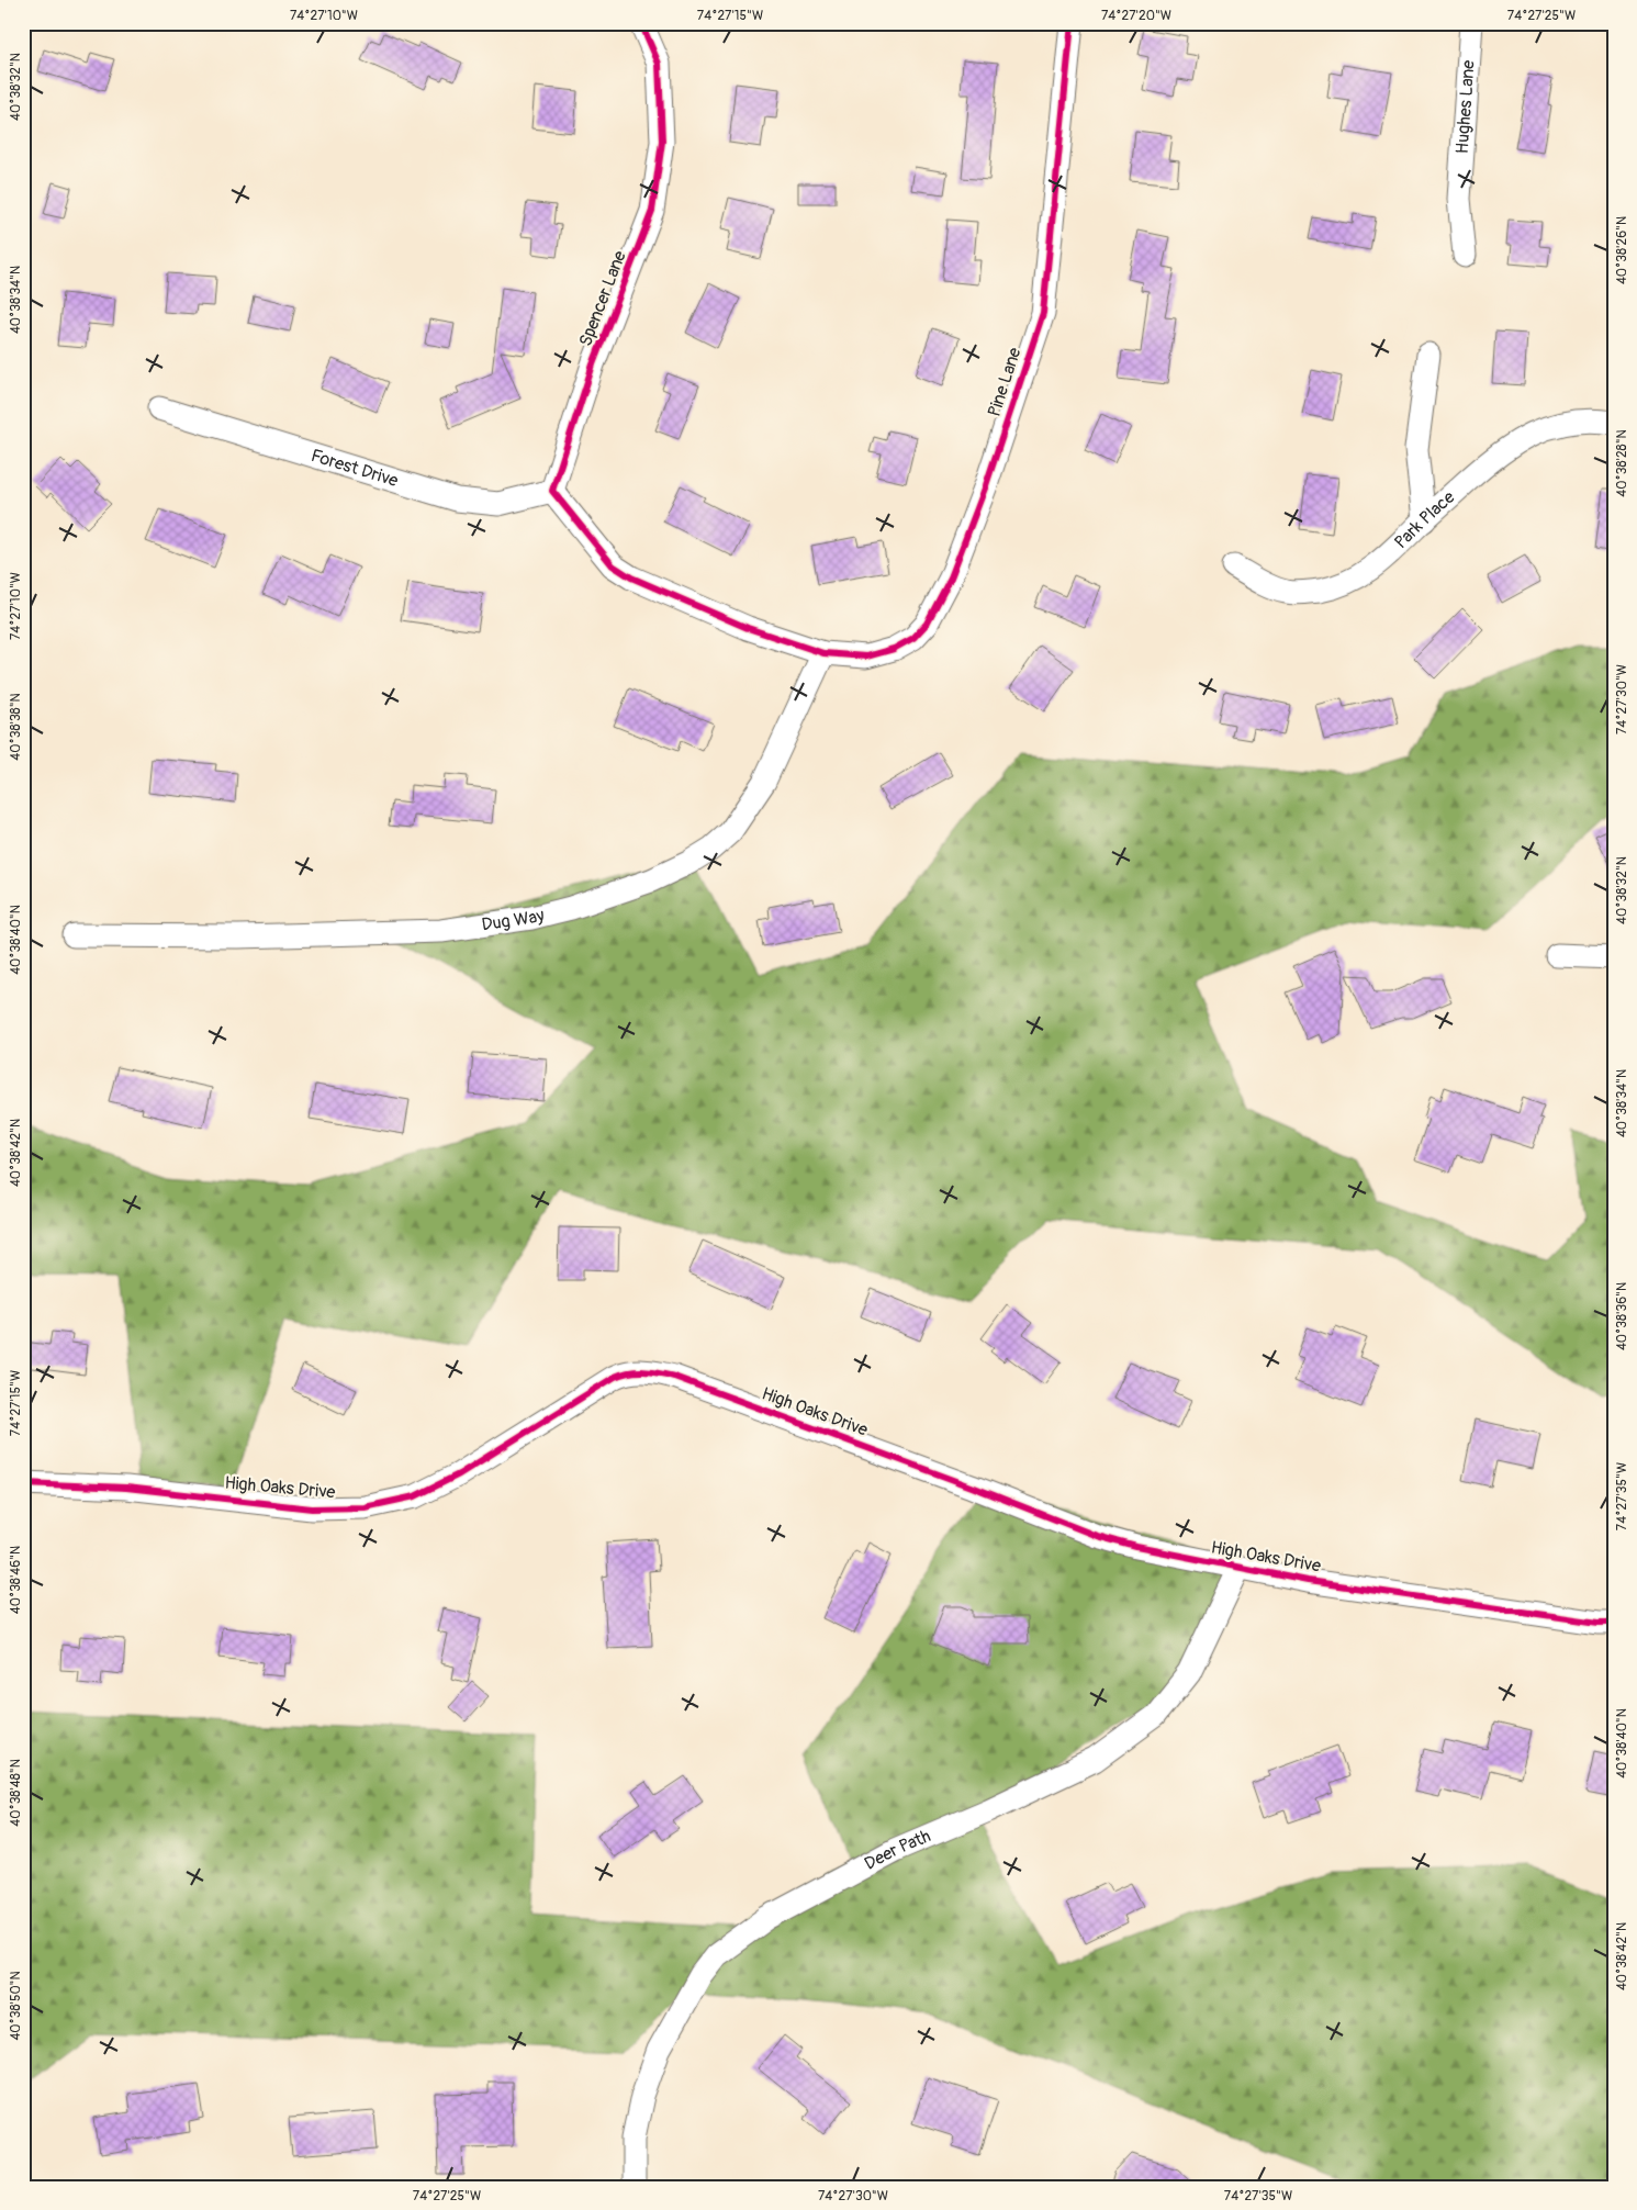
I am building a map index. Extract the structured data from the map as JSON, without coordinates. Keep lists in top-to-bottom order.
{
  "streets": {
    "street": [
      "Hughes Lane",
      "Spencer Lane",
      "Pine Lane",
      "Forest Drive",
      "Park Place",
      "Dug Way",
      "High Oaks Drive",
      "Deer Path"
    ]
  },
  "crossings": [
    ["Spencer Lane", "Forest Drive"],
    ["Pine Lane", "Dug Way"],
    ["High Oaks Drive", "Deer Path"]
  ],
  "coordinates": [
    "74°27'10\"W",
    "74°27'15\"W",
    "74°27'20\"W",
    "74°27'25\"W",
    "40°38'32\"N",
    "40°38'26\"N",
    "40°38'34\"N",
    "40°38'28\"N",
    "74°27'30\"W",
    "40°38'38\"N",
    "40°38'40\"N",
    "40°38'42\"N",
    "40°38'36\"N",
    "74°27'35\"W",
    "40°38'46\"N",
    "40°38'48\"N",
    "40°38'50\"N"
  ]
}
